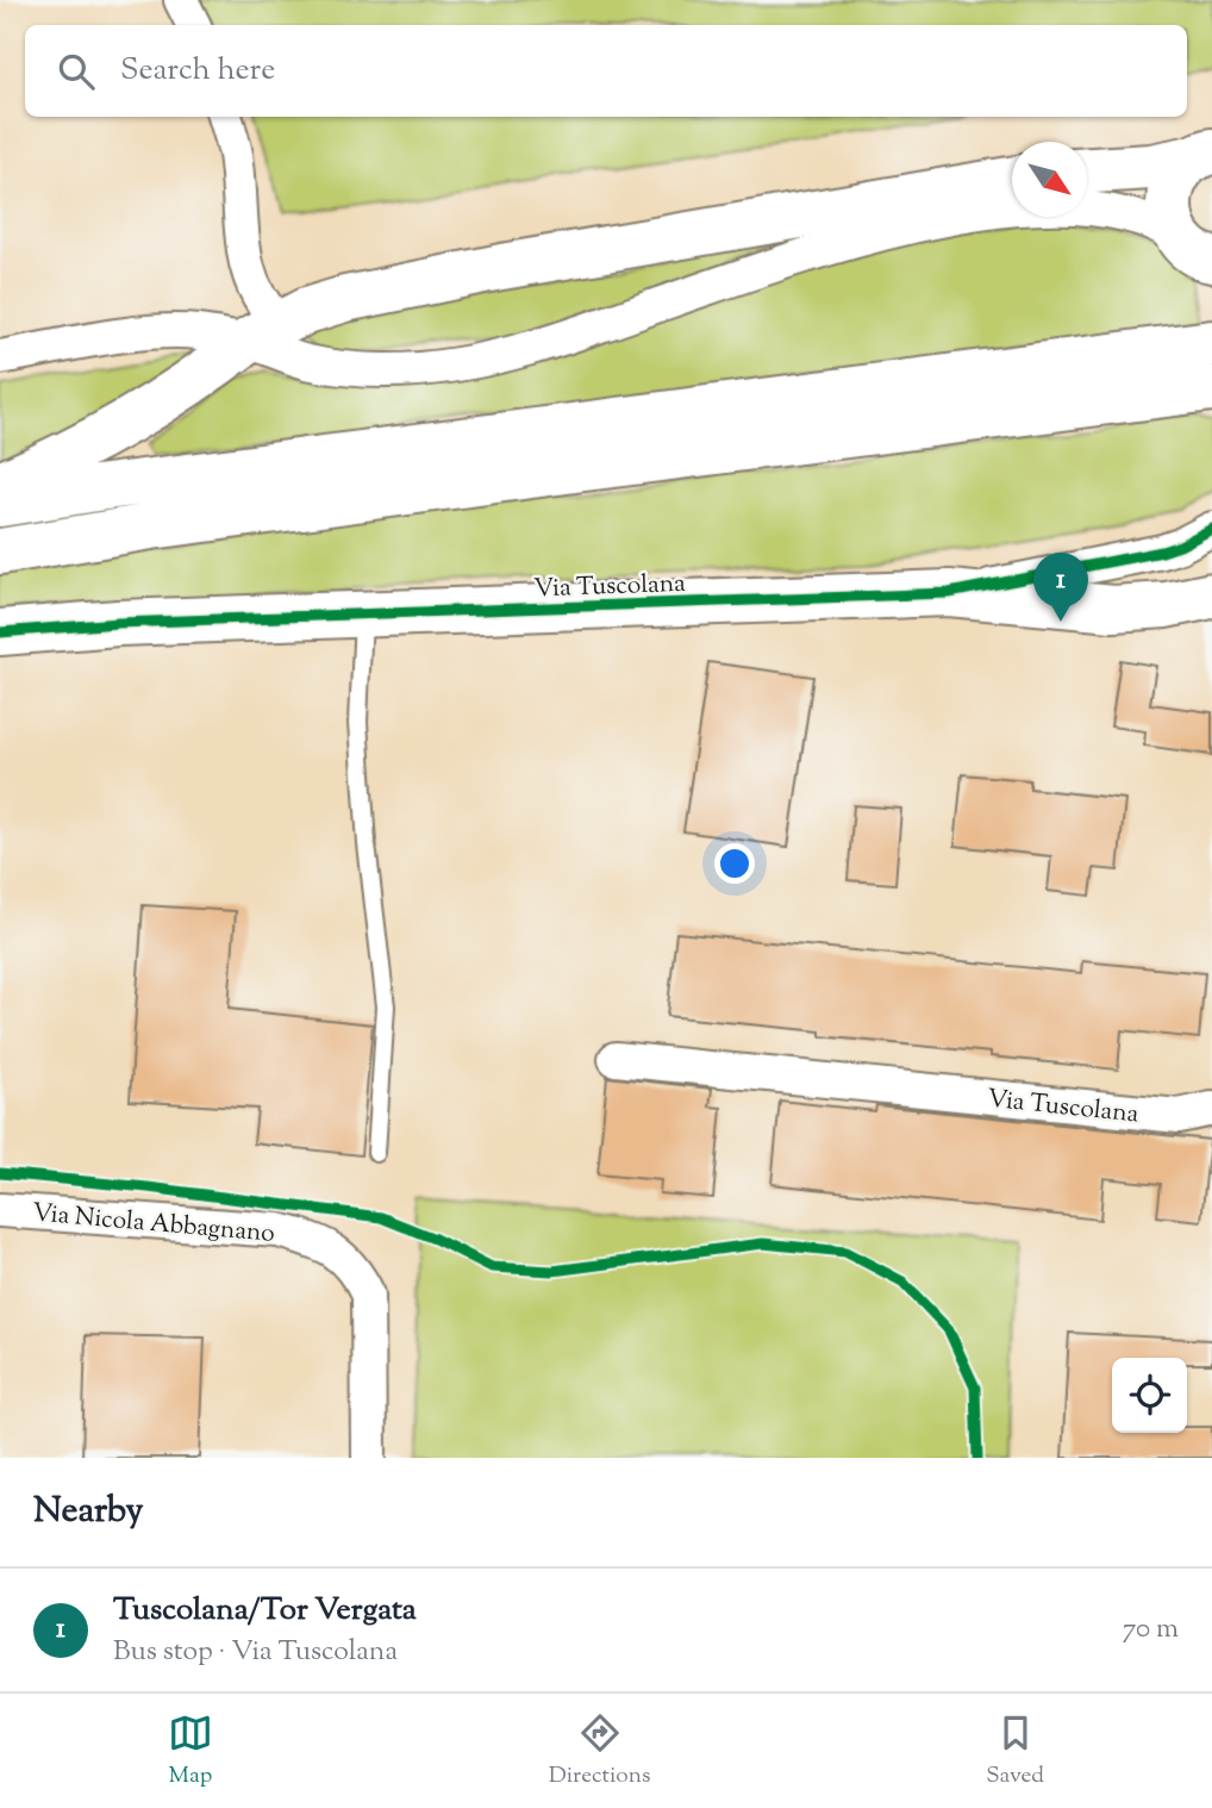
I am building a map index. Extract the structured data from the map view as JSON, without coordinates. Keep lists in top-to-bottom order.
{
  "streets": {
    "main road": ["Via Tuscolana"],
    "street": ["Via Nicola Abbagnano"]
  },
  "north": "bottom right",
  "page": {
    "search": "Search here",
    "pins": "1",
    "heading": "Nearby",
    "list": [
      {
        "mark": "1",
        "name": "Tuscolana/Tor Vergata",
        "note": "Bus stop · Via Tuscolana",
        "value": "70 m"
      }
    ],
    "nav": ["Map", "Directions", "Saved"]
  }
}
